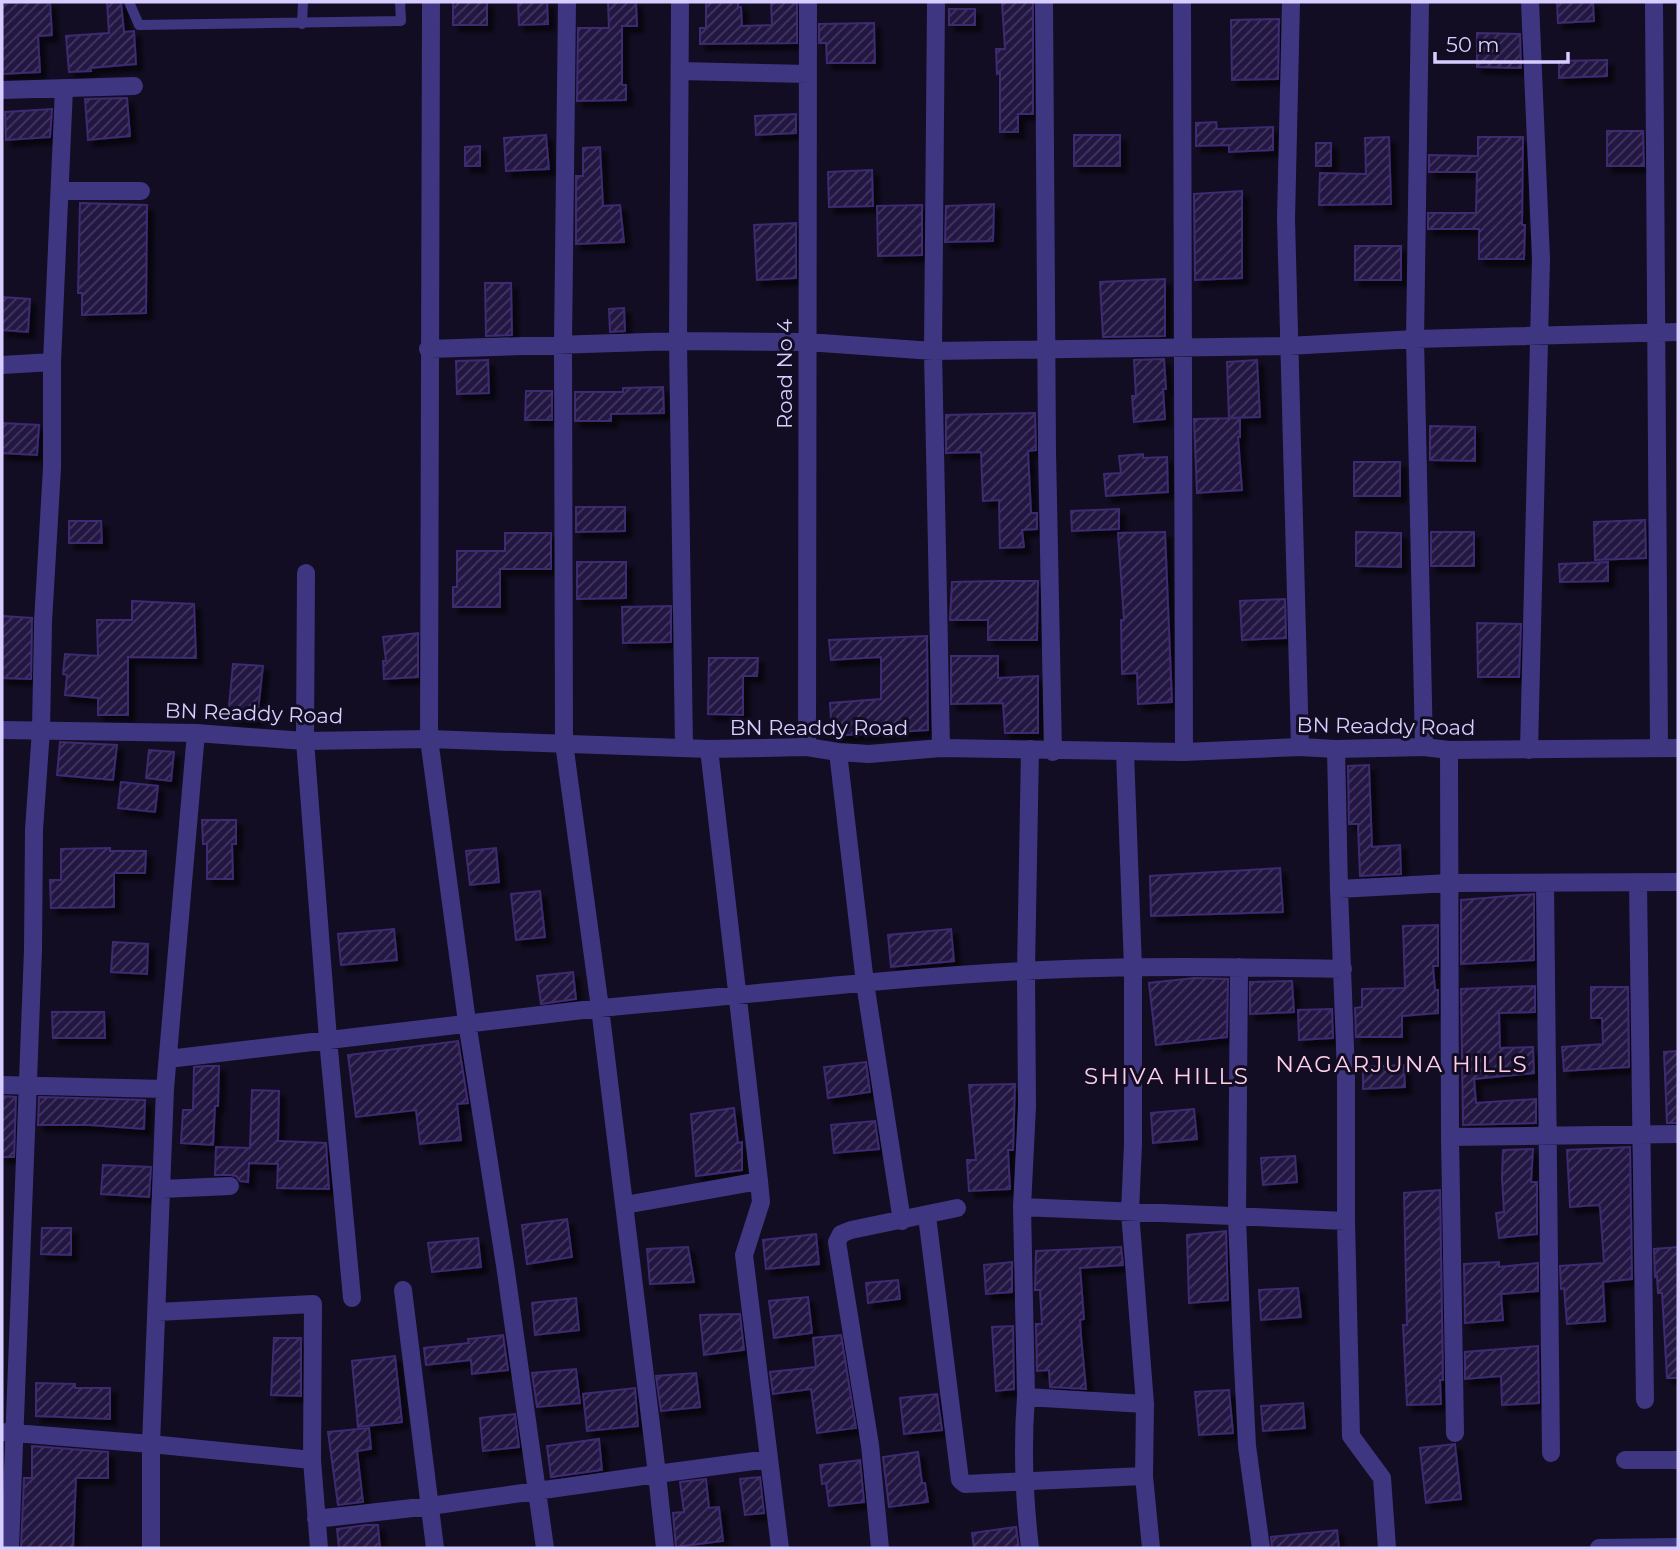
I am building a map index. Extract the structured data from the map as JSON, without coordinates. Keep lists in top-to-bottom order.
{
  "streets": {
    "street": ["Road No 4", "BN Readdy Road"]
  },
  "crossings": [
    ["Road No 4", "BN Readdy Road"]
  ],
  "districts": ["NAGARJUNA HILLS", "SHIVA HILLS"],
  "scale_bar": "50 m"
}
